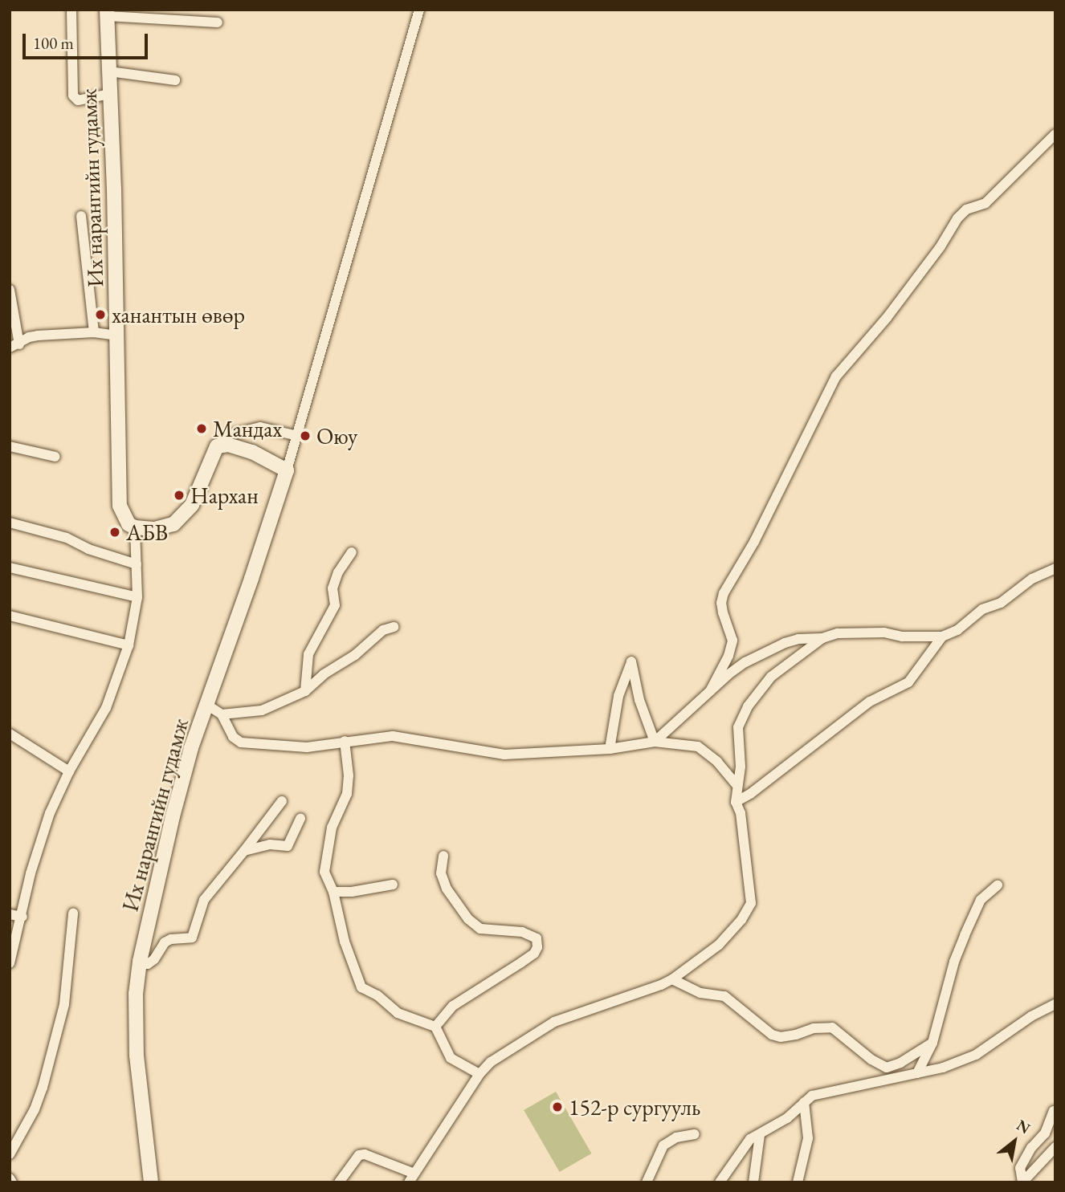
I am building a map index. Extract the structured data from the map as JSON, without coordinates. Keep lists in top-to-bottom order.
{
  "streets": {
    "main road": ["Их нарангийн гудамж"]
  },
  "places": [
    "ханантын өвөр",
    "Мандах",
    "Оюу",
    "Нархан",
    "АБВ",
    "152-р сургууль"
  ],
  "scale_bar": "100 m",
  "north": "top right"
}
